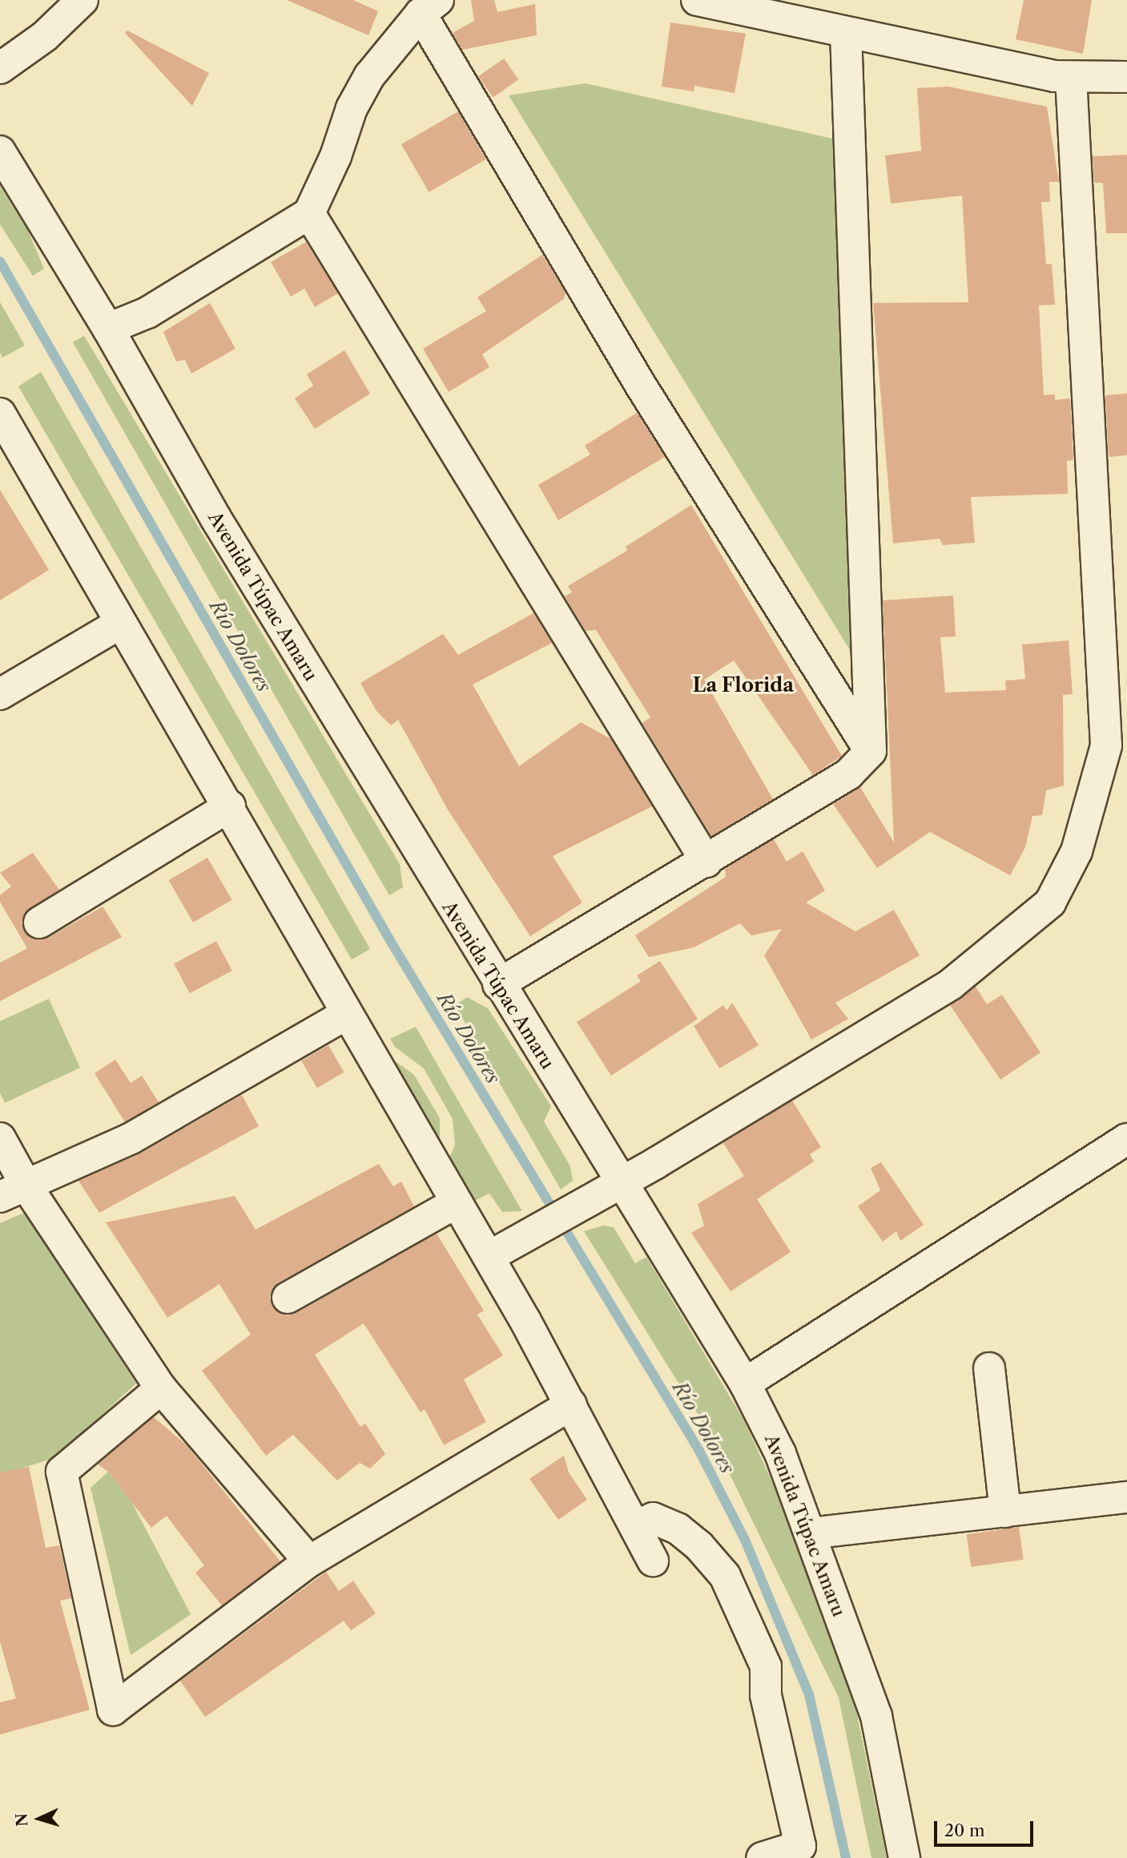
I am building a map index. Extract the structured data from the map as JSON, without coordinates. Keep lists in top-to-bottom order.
{
  "streets": {
    "street": ["Avenida Túpac Amaru"]
  },
  "districts": ["La Florida"],
  "water": ["Río Dolores"],
  "scale_bar": "20 m",
  "north": "left"
}
